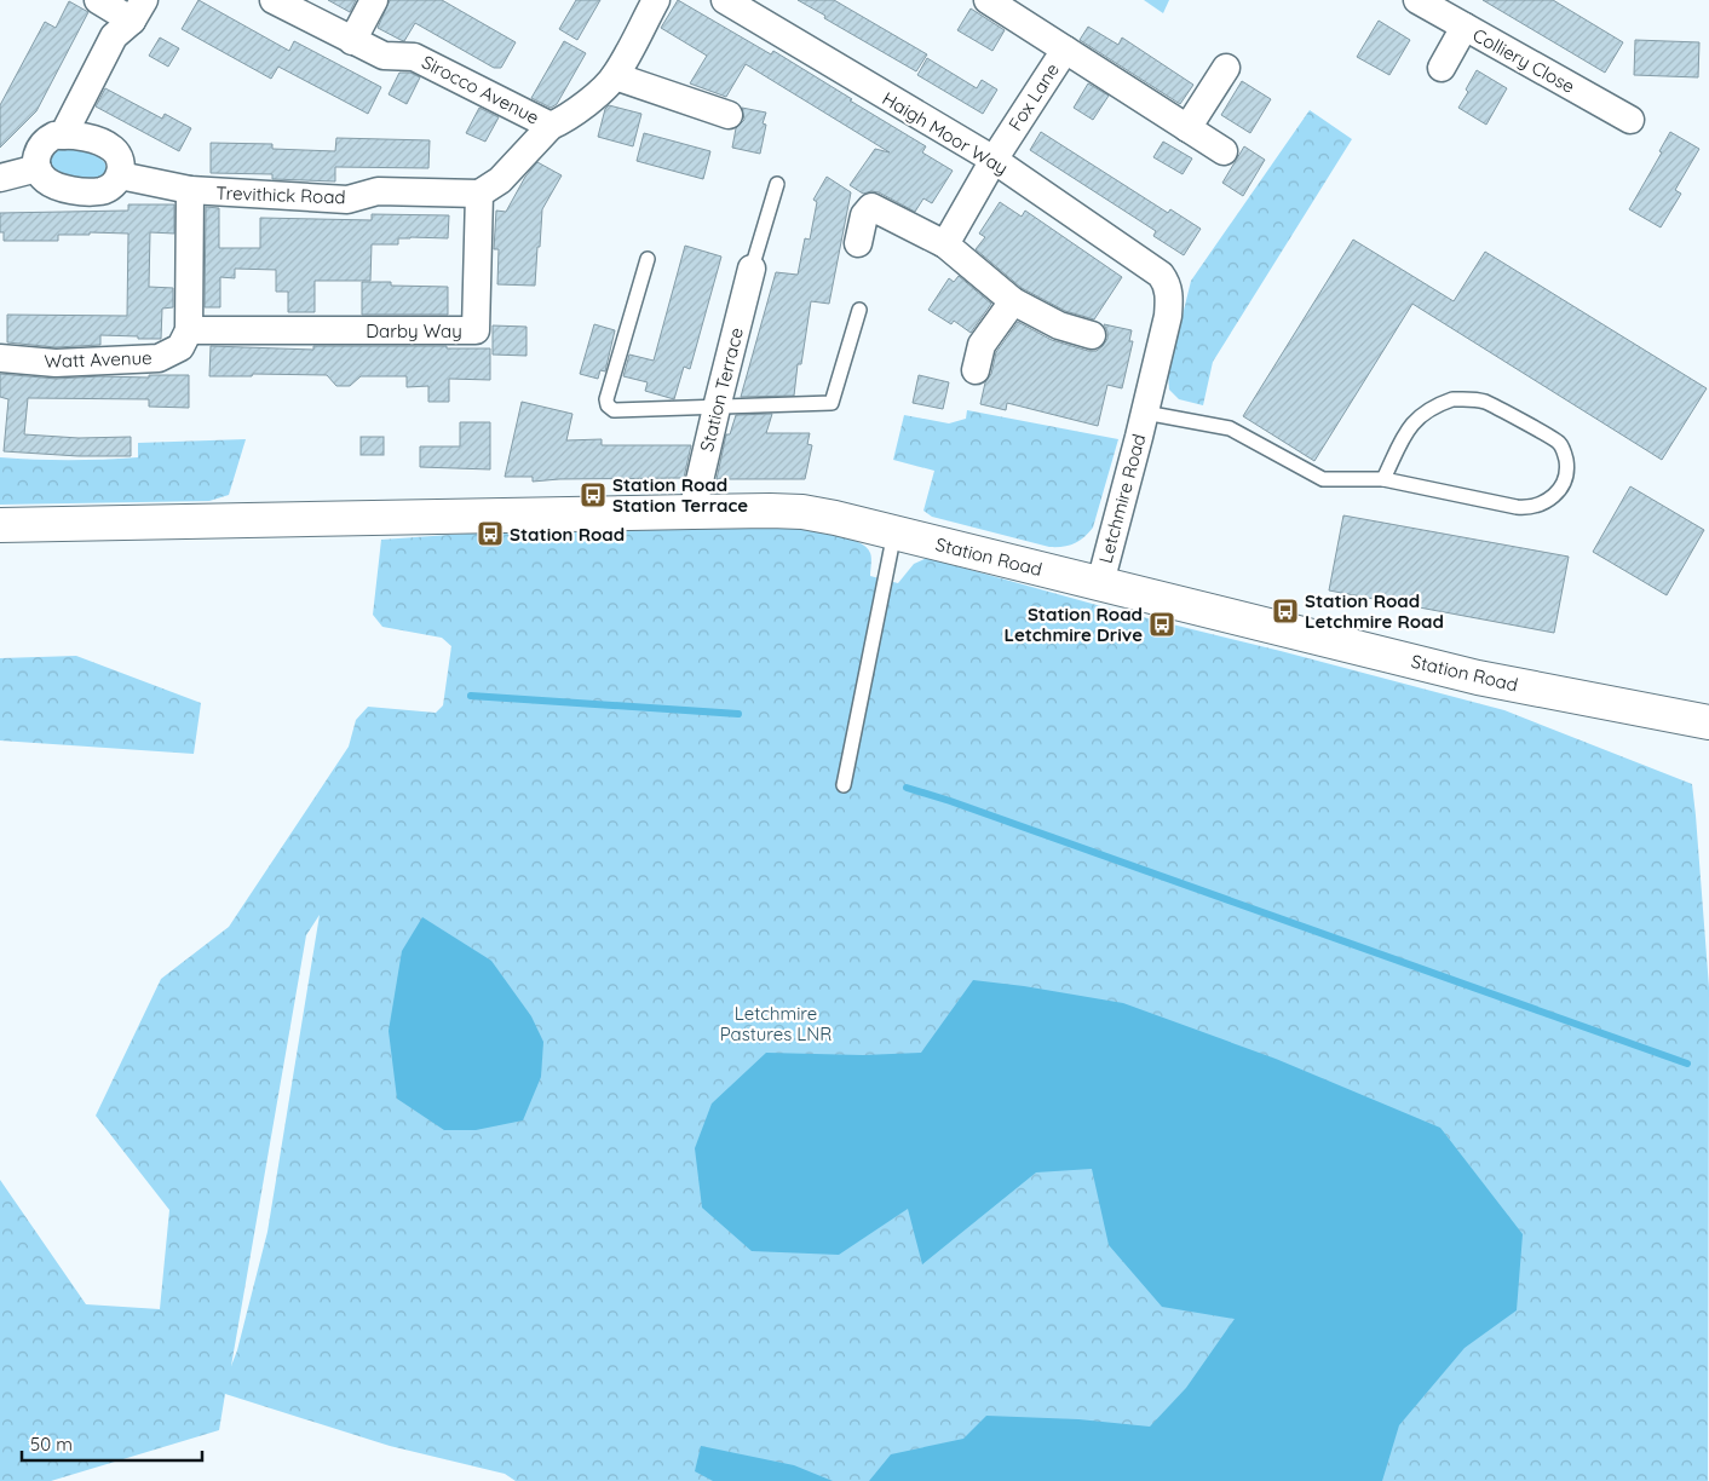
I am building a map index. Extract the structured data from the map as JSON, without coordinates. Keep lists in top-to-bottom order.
{
  "streets": {
    "street": [
      "Colliery Close",
      "Sirocco Avenue",
      "Fox Lane",
      "Haigh Moor Way",
      "Trevithick Road",
      "Darby Way",
      "Watt Avenue",
      "Station Terrace",
      "Letchmire Road",
      "Station Road"
    ]
  },
  "crossings": [
    ["Fox Lane", "Haigh Moor Way"],
    ["Haigh Moor Way", "Letchmire Road"],
    ["Trevithick Road", "Darby Way"],
    ["Darby Way", "Watt Avenue"],
    ["Station Terrace", "Station Road"],
    ["Letchmire Road", "Station Road"]
  ],
  "parks": ["Letchmire Pastures LNR"],
  "places": {
    "bus stop": [
      "Station Road Station Terrace",
      "Station Road",
      "Station Road Letchmire Road",
      "Station Road Letchmire Drive"
    ]
  },
  "scale_bar": "50 m"
}
